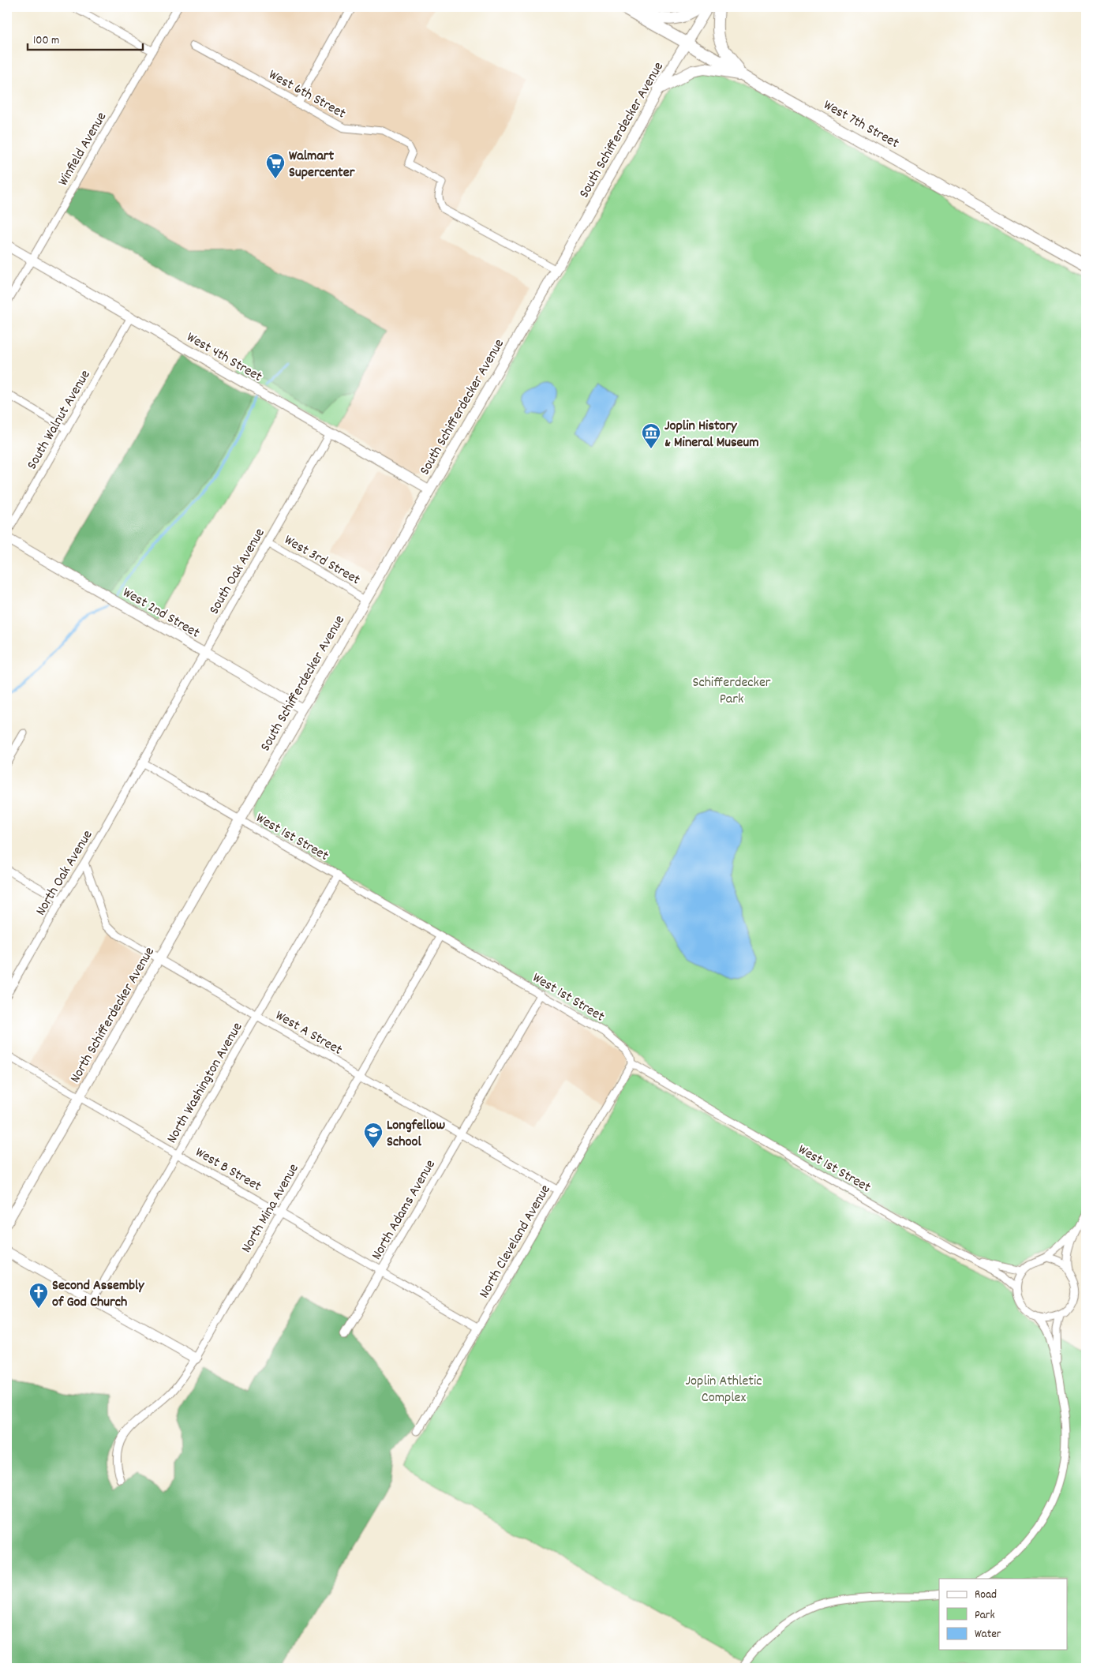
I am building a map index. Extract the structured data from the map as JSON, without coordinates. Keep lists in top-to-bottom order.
{
  "streets": {
    "main road": [
      "West 7th Street",
      "South Schifferdecker Avenue",
      "West 4th Street",
      "West 2nd Street",
      "North Schifferdecker Avenue"
    ],
    "street": [
      "West 6th Street",
      "Winfield Avenue",
      "South Walnut Avenue",
      "West 3rd Street",
      "South Oak Avenue",
      "West 1st Street",
      "North Oak Avenue",
      "West A Street",
      "North Washington Avenue",
      "West B Street",
      "North Mina Avenue",
      "North Adams Avenue",
      "North Cleveland Avenue"
    ]
  },
  "crossings": [
    ["West 6th Street", "South Schifferdecker Avenue"],
    ["West 7th Street", "South Schifferdecker Avenue"],
    ["South Schifferdecker Avenue", "West 4th Street"],
    ["South Schifferdecker Avenue", "West 3rd Street"],
    ["South Schifferdecker Avenue", "West 2nd Street"],
    ["South Schifferdecker Avenue", "West 1st Street"],
    ["South Schifferdecker Avenue", "North Schifferdecker Avenue"],
    ["Winfield Avenue", "West 4th Street"],
    ["West 4th Street", "South Walnut Avenue"],
    ["West 4th Street", "South Oak Avenue"],
    ["West 3rd Street", "South Oak Avenue"],
    ["South Oak Avenue", "West 2nd Street"],
    ["South Oak Avenue", "West 1st Street"],
    ["South Oak Avenue", "North Oak Avenue"],
    ["West 1st Street", "North Oak Avenue"],
    ["West 1st Street", "North Schifferdecker Avenue"],
    ["West 1st Street", "North Washington Avenue"],
    ["West 1st Street", "North Mina Avenue"],
    ["West 1st Street", "North Adams Avenue"],
    ["West 1st Street", "North Cleveland Avenue"],
    ["North Oak Avenue", "West A Street"],
    ["North Schifferdecker Avenue", "West A Street"],
    ["North Schifferdecker Avenue", "West B Street"],
    ["West A Street", "North Washington Avenue"],
    ["West A Street", "North Mina Avenue"],
    ["West A Street", "North Adams Avenue"],
    ["West A Street", "North Cleveland Avenue"],
    ["North Washington Avenue", "West B Street"],
    ["West B Street", "North Mina Avenue"],
    ["West B Street", "North Adams Avenue"],
    ["West B Street", "North Cleveland Avenue"]
  ],
  "parks": ["Schifferdecker Park", "Joplin Athletic Complex"],
  "places": {
    "supermarket": ["Walmart Supercenter"],
    "museum": ["Joplin History & Mineral Museum"],
    "school or university": ["Longfellow School"],
    "church": ["Second Assembly of God Church"]
  },
  "legend": ["Road", "Park", "Water"],
  "scale_bar": "100 m"
}
